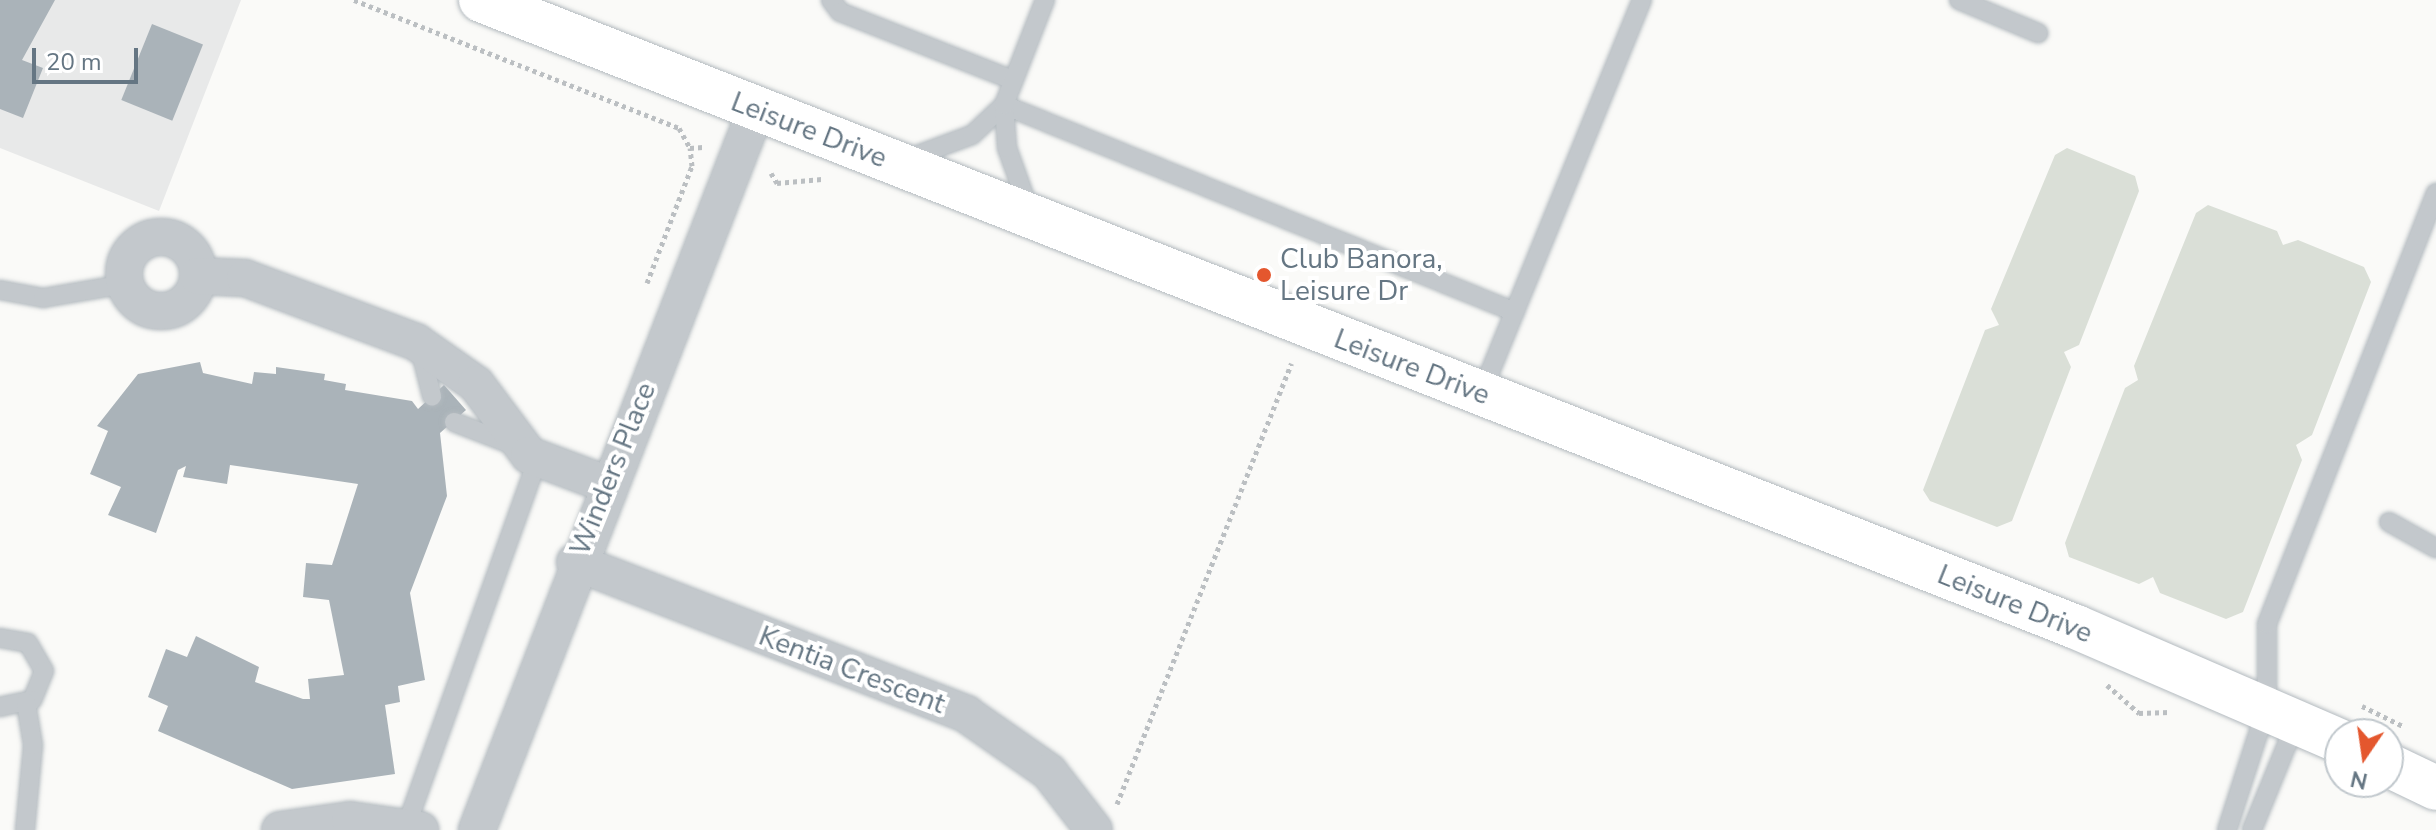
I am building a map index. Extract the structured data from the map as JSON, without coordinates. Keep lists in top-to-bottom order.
{
  "streets": {
    "street": ["Leisure Drive", "Winders Place", "Kentia Crescent"]
  },
  "crossings": [
    ["Leisure Drive", "Winders Place"],
    ["Winders Place", "Kentia Crescent"]
  ],
  "places": ["Club Banora, Leisure Dr"],
  "scale_bar": "20 m",
  "north": "bottom"
}
